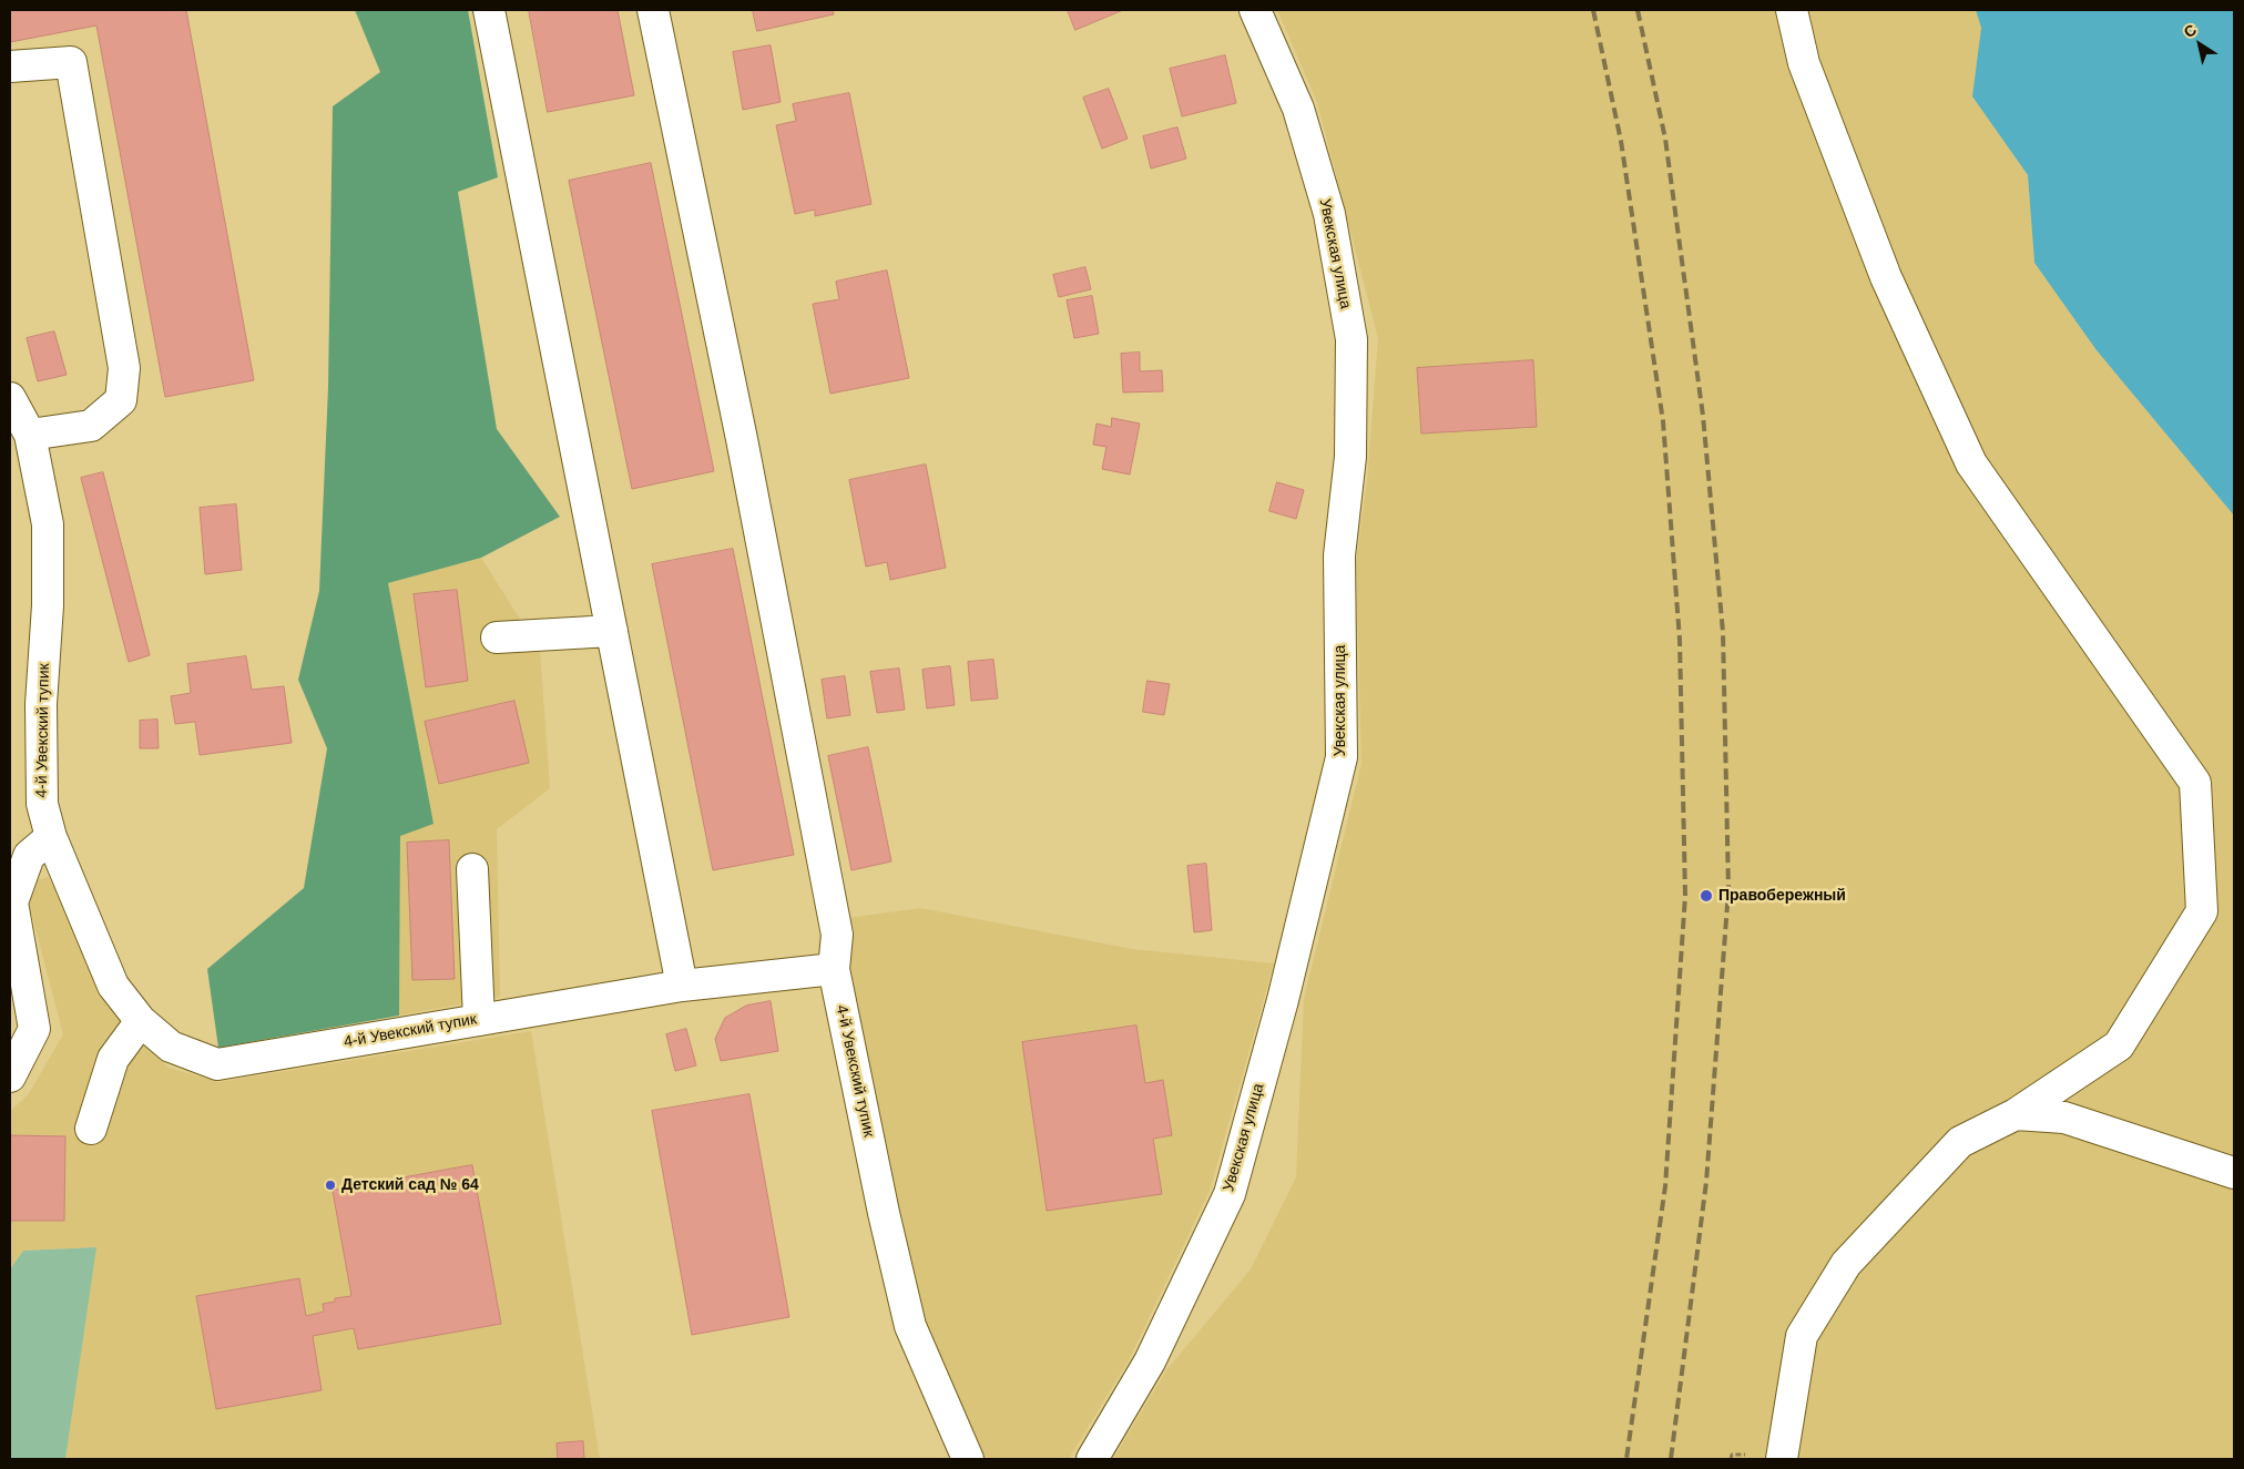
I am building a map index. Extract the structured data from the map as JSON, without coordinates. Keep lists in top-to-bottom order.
{
  "streets": {
    "street": ["Увекская улица", "4-й Увекский тупик"]
  },
  "places": ["Правобережный", "Детский сад № 64"],
  "north": "top left"
}
